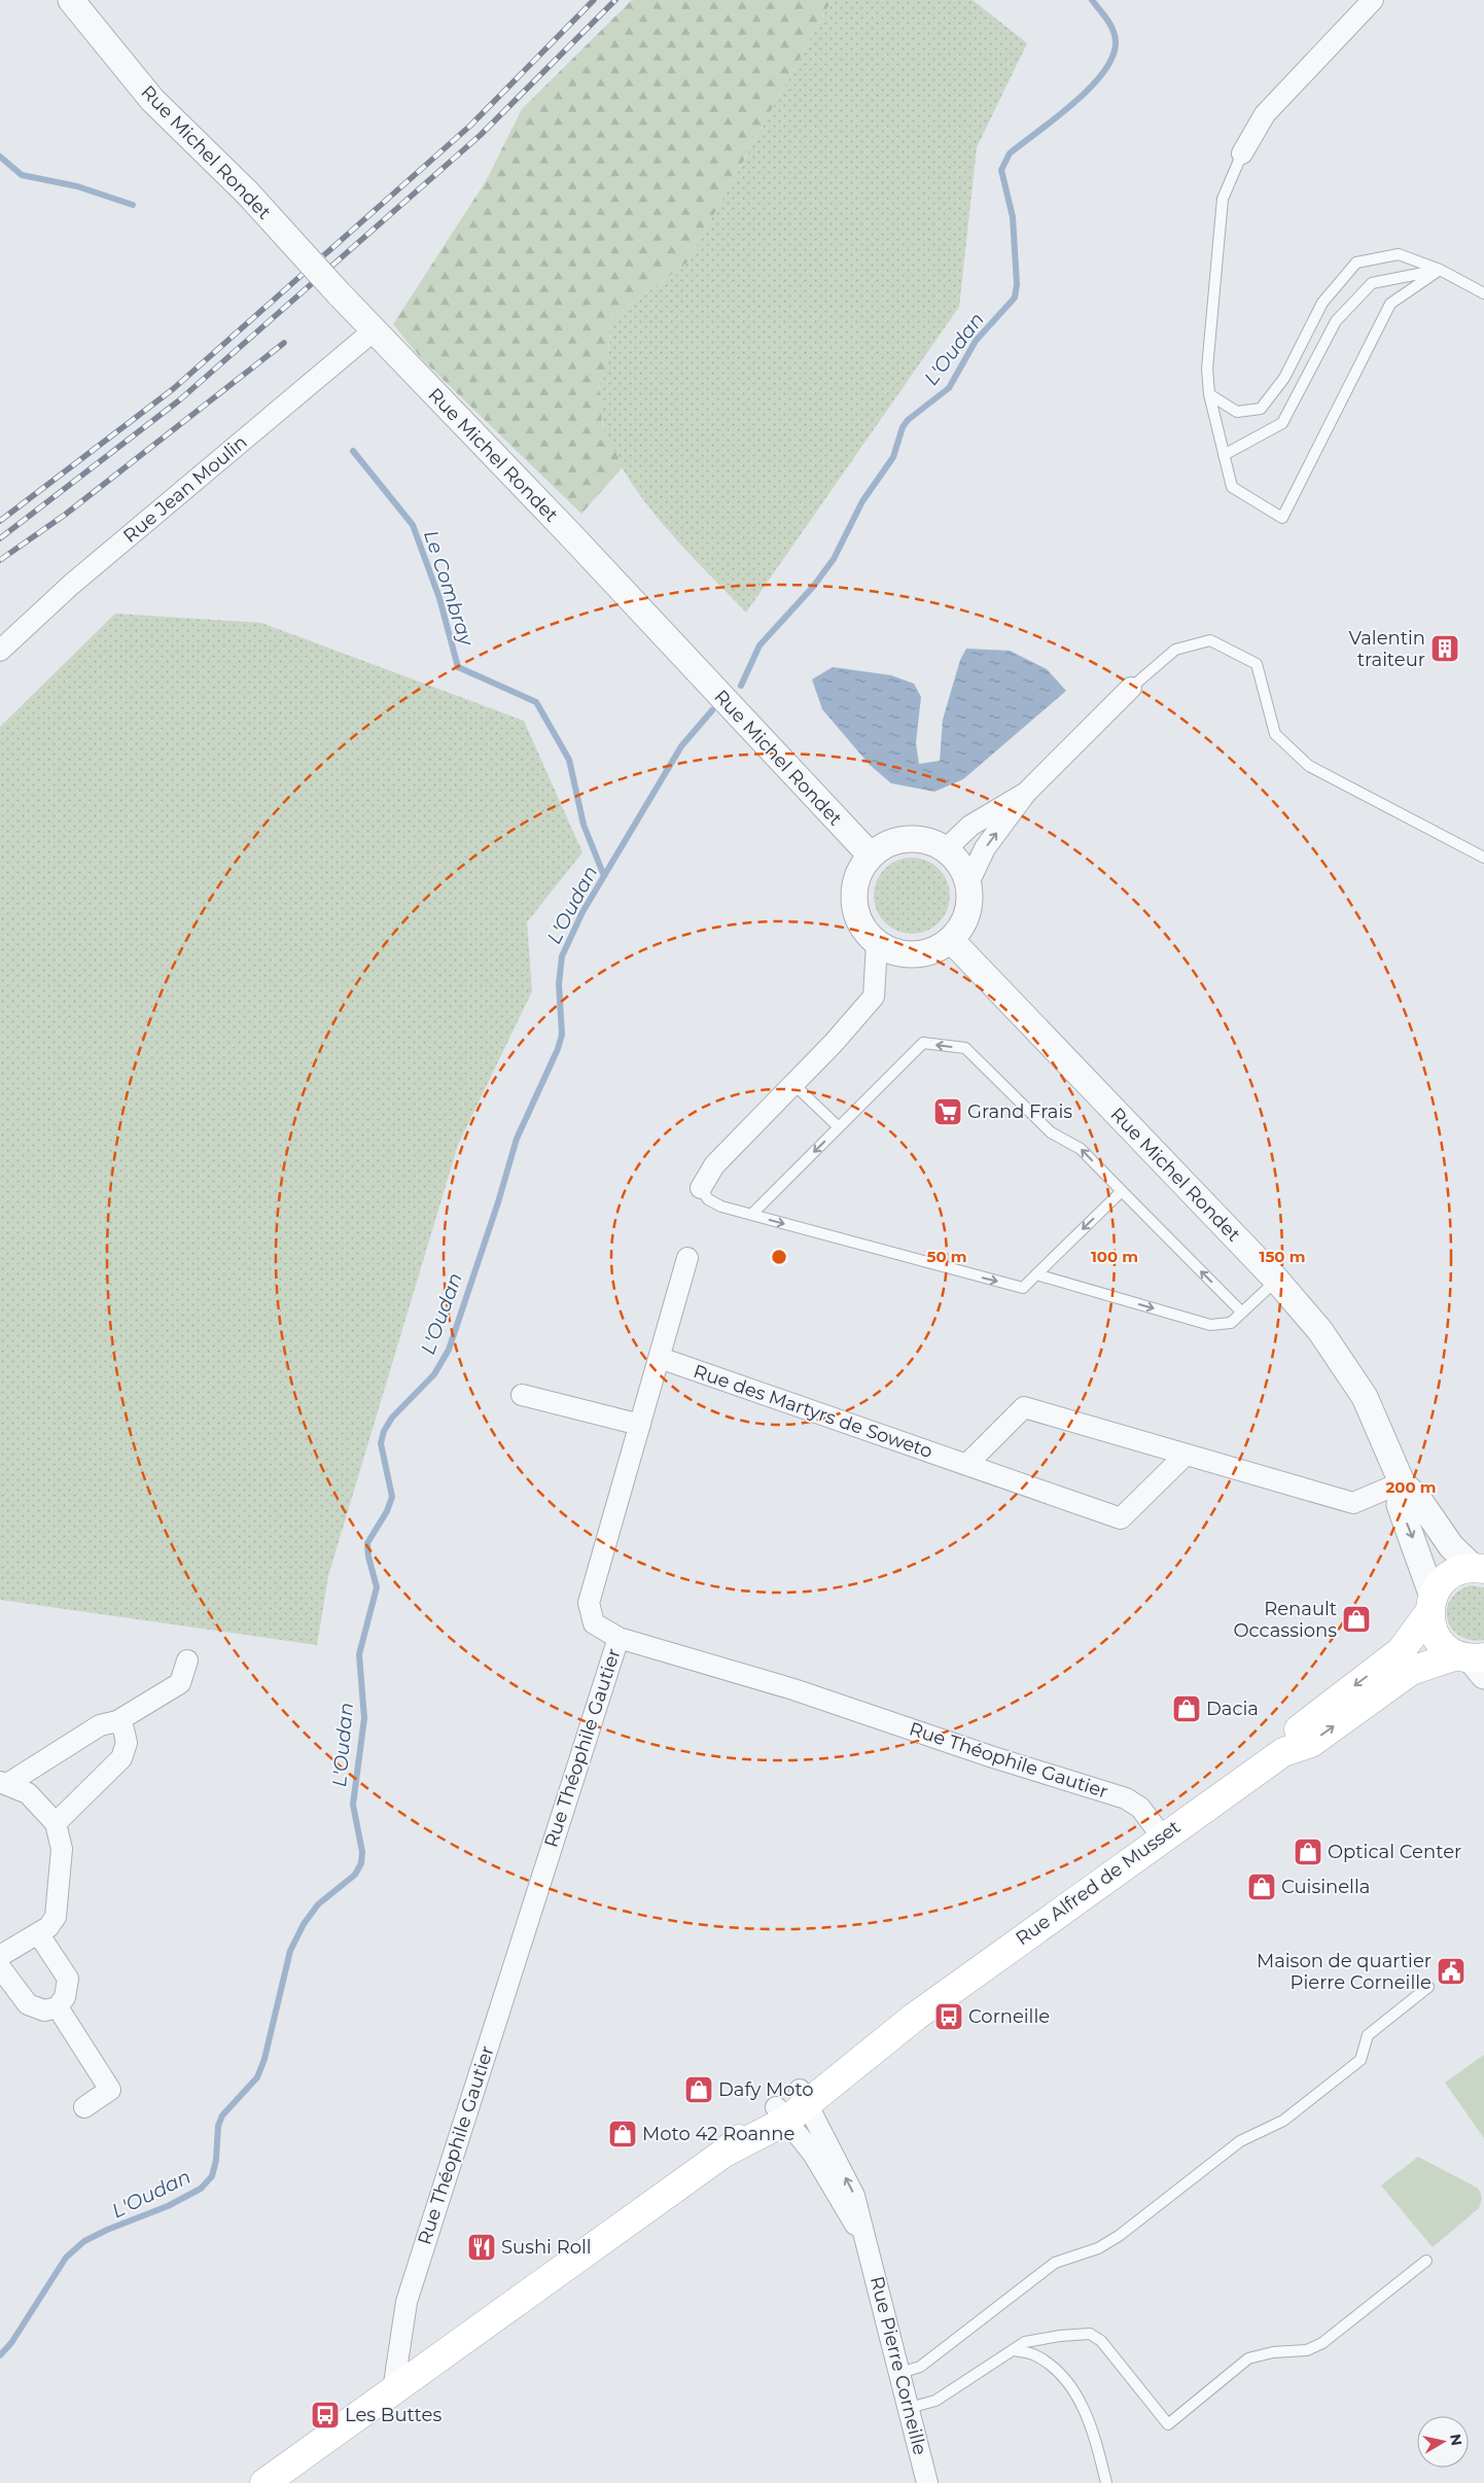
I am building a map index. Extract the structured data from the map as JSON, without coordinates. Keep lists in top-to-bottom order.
{
  "streets": {
    "main road": ["Rue Alfred de Musset"],
    "street": [
      "Rue Michel Rondet",
      "Rue Jean Moulin",
      "Rue des Martyrs de Soweto",
      "Rue Théophile Gautier",
      "Rue Pierre Corneille"
    ]
  },
  "crossings": [
    ["Rue Michel Rondet", "Rue Jean Moulin"],
    ["Rue Michel Rondet", "Rue Alfred de Musset"],
    ["Rue Théophile Gautier", "Rue Alfred de Musset"],
    ["Rue Alfred de Musset", "Rue Pierre Corneille"]
  ],
  "water": ["L'Oudan", "Le Combray"],
  "places": {
    "building": ["Valentin traiteur"],
    "supermarket": ["Grand Frais"],
    "shop": [
      "Renault Occassions",
      "Dacia",
      "Optical Center",
      "Cuisinella",
      "Dafy Moto",
      "Moto 42 Roanne"
    ],
    "public building": ["Maison de quartier Pierre Corneille"],
    "bus stop": ["Corneille", "Les Buttes"],
    "restaurant": ["Sushi Roll"]
  },
  "north": "right",
  "rings": [
    "50 m",
    "100 m",
    "150 m",
    "200 m"
  ]
}
